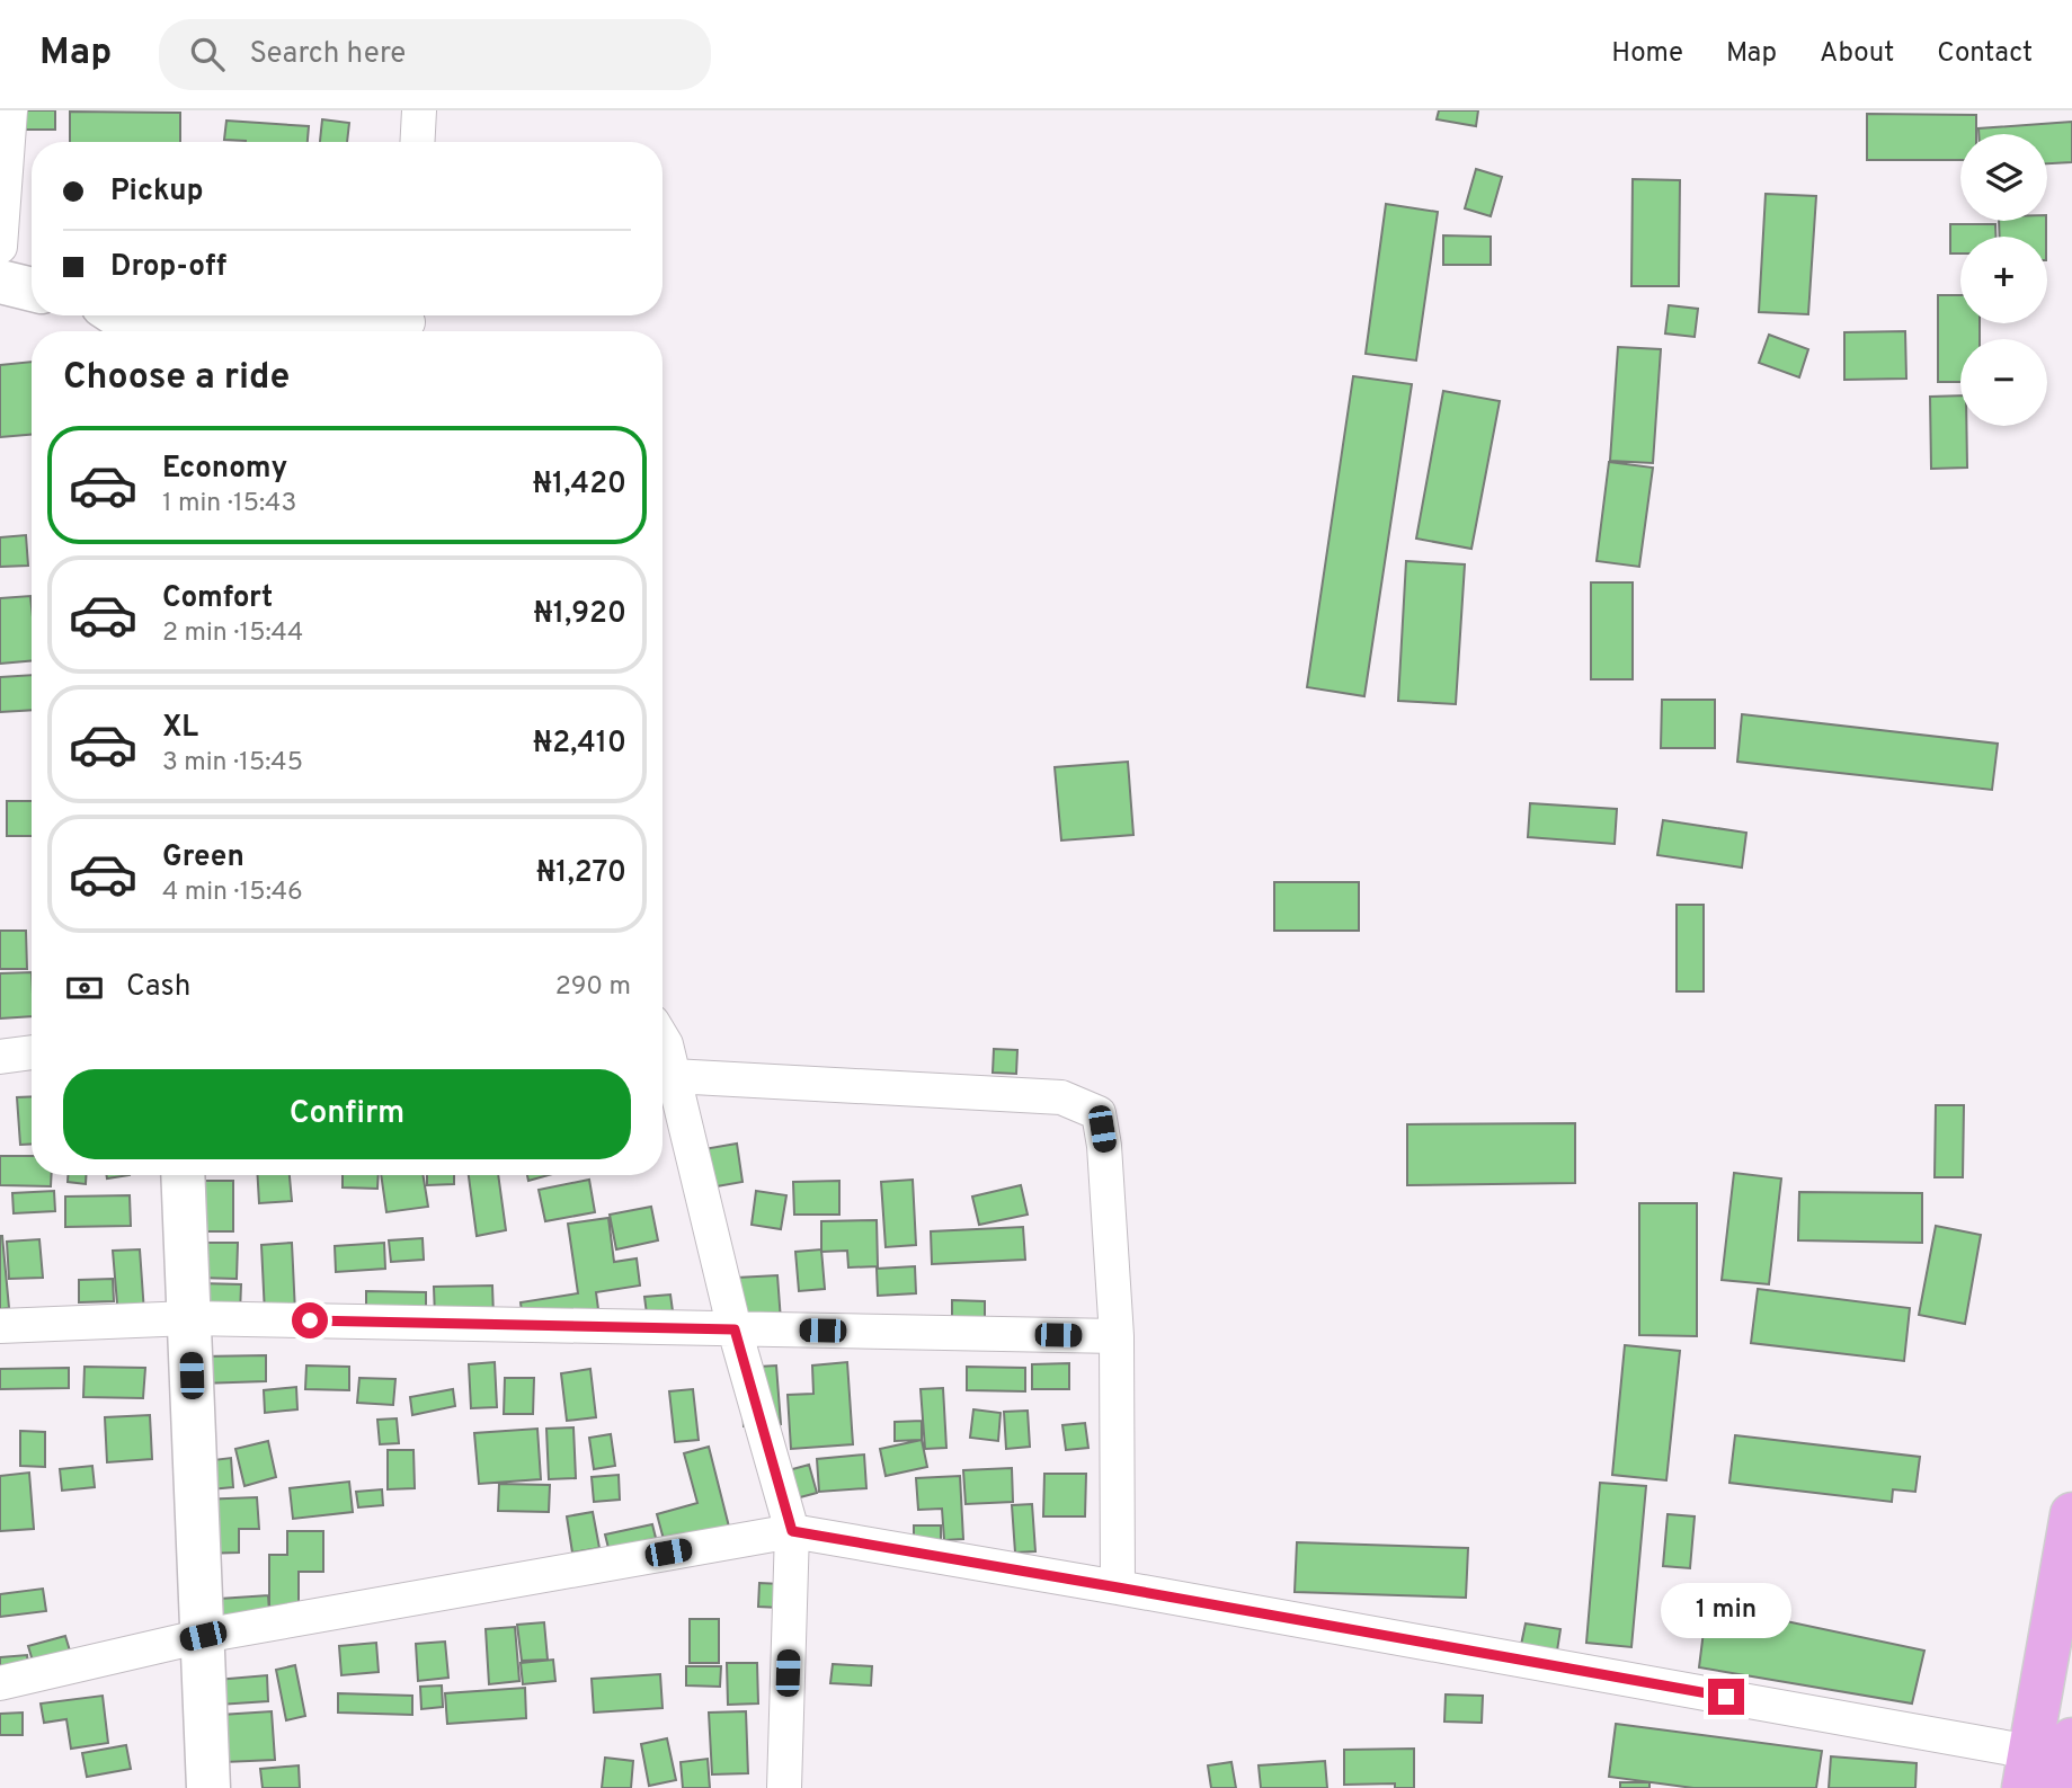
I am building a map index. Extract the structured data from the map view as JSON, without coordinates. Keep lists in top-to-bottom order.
{
  "page": {
    "header": "Map",
    "search": "Search here",
    "nav": [
      "Home",
      "Map",
      "About",
      "Contact"
    ],
    "map_buttons": ["+", "−"],
    "banner": ["Pickup", "Drop-off"],
    "heading": "Choose a ride",
    "list": [
      {
        "name": "Economy",
        "note": "1 min · 15:43",
        "value": "₦1,420"
      },
      {
        "name": "Comfort",
        "note": "2 min · 15:44",
        "value": "₦1,920"
      },
      {
        "name": "XL",
        "note": "3 min · 15:45",
        "value": "₦2,410"
      },
      {
        "name": "Green",
        "note": "4 min · 15:46",
        "value": "₦1,270"
      }
    ],
    "pay": ["Cash", "290 m"],
    "buttons": "Confirm",
    "bubble": "1 min"
  }
}
